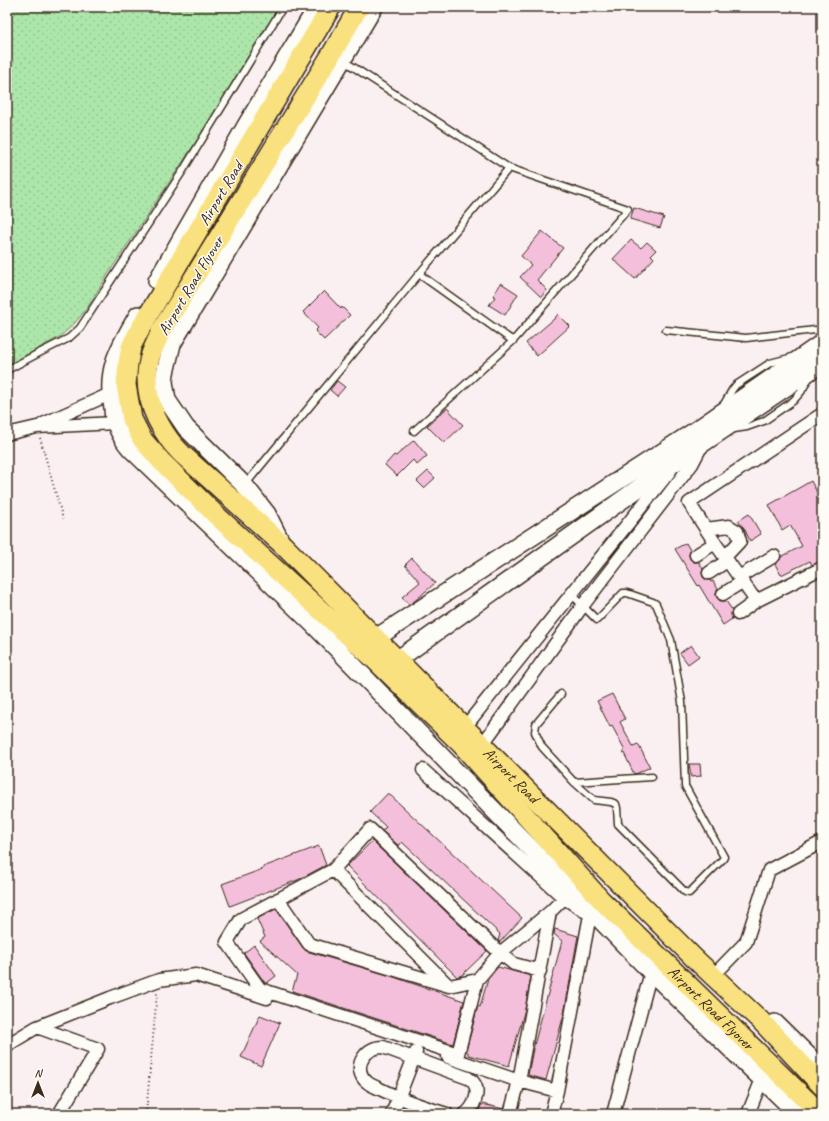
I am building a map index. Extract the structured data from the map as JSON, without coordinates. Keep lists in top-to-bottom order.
{
  "streets": {
    "main road": ["Airport Road", "Airport Road Flyover"]
  },
  "crossings": [
    ["Airport Road", "Airport Road Flyover"]
  ],
  "north": "top"
}
